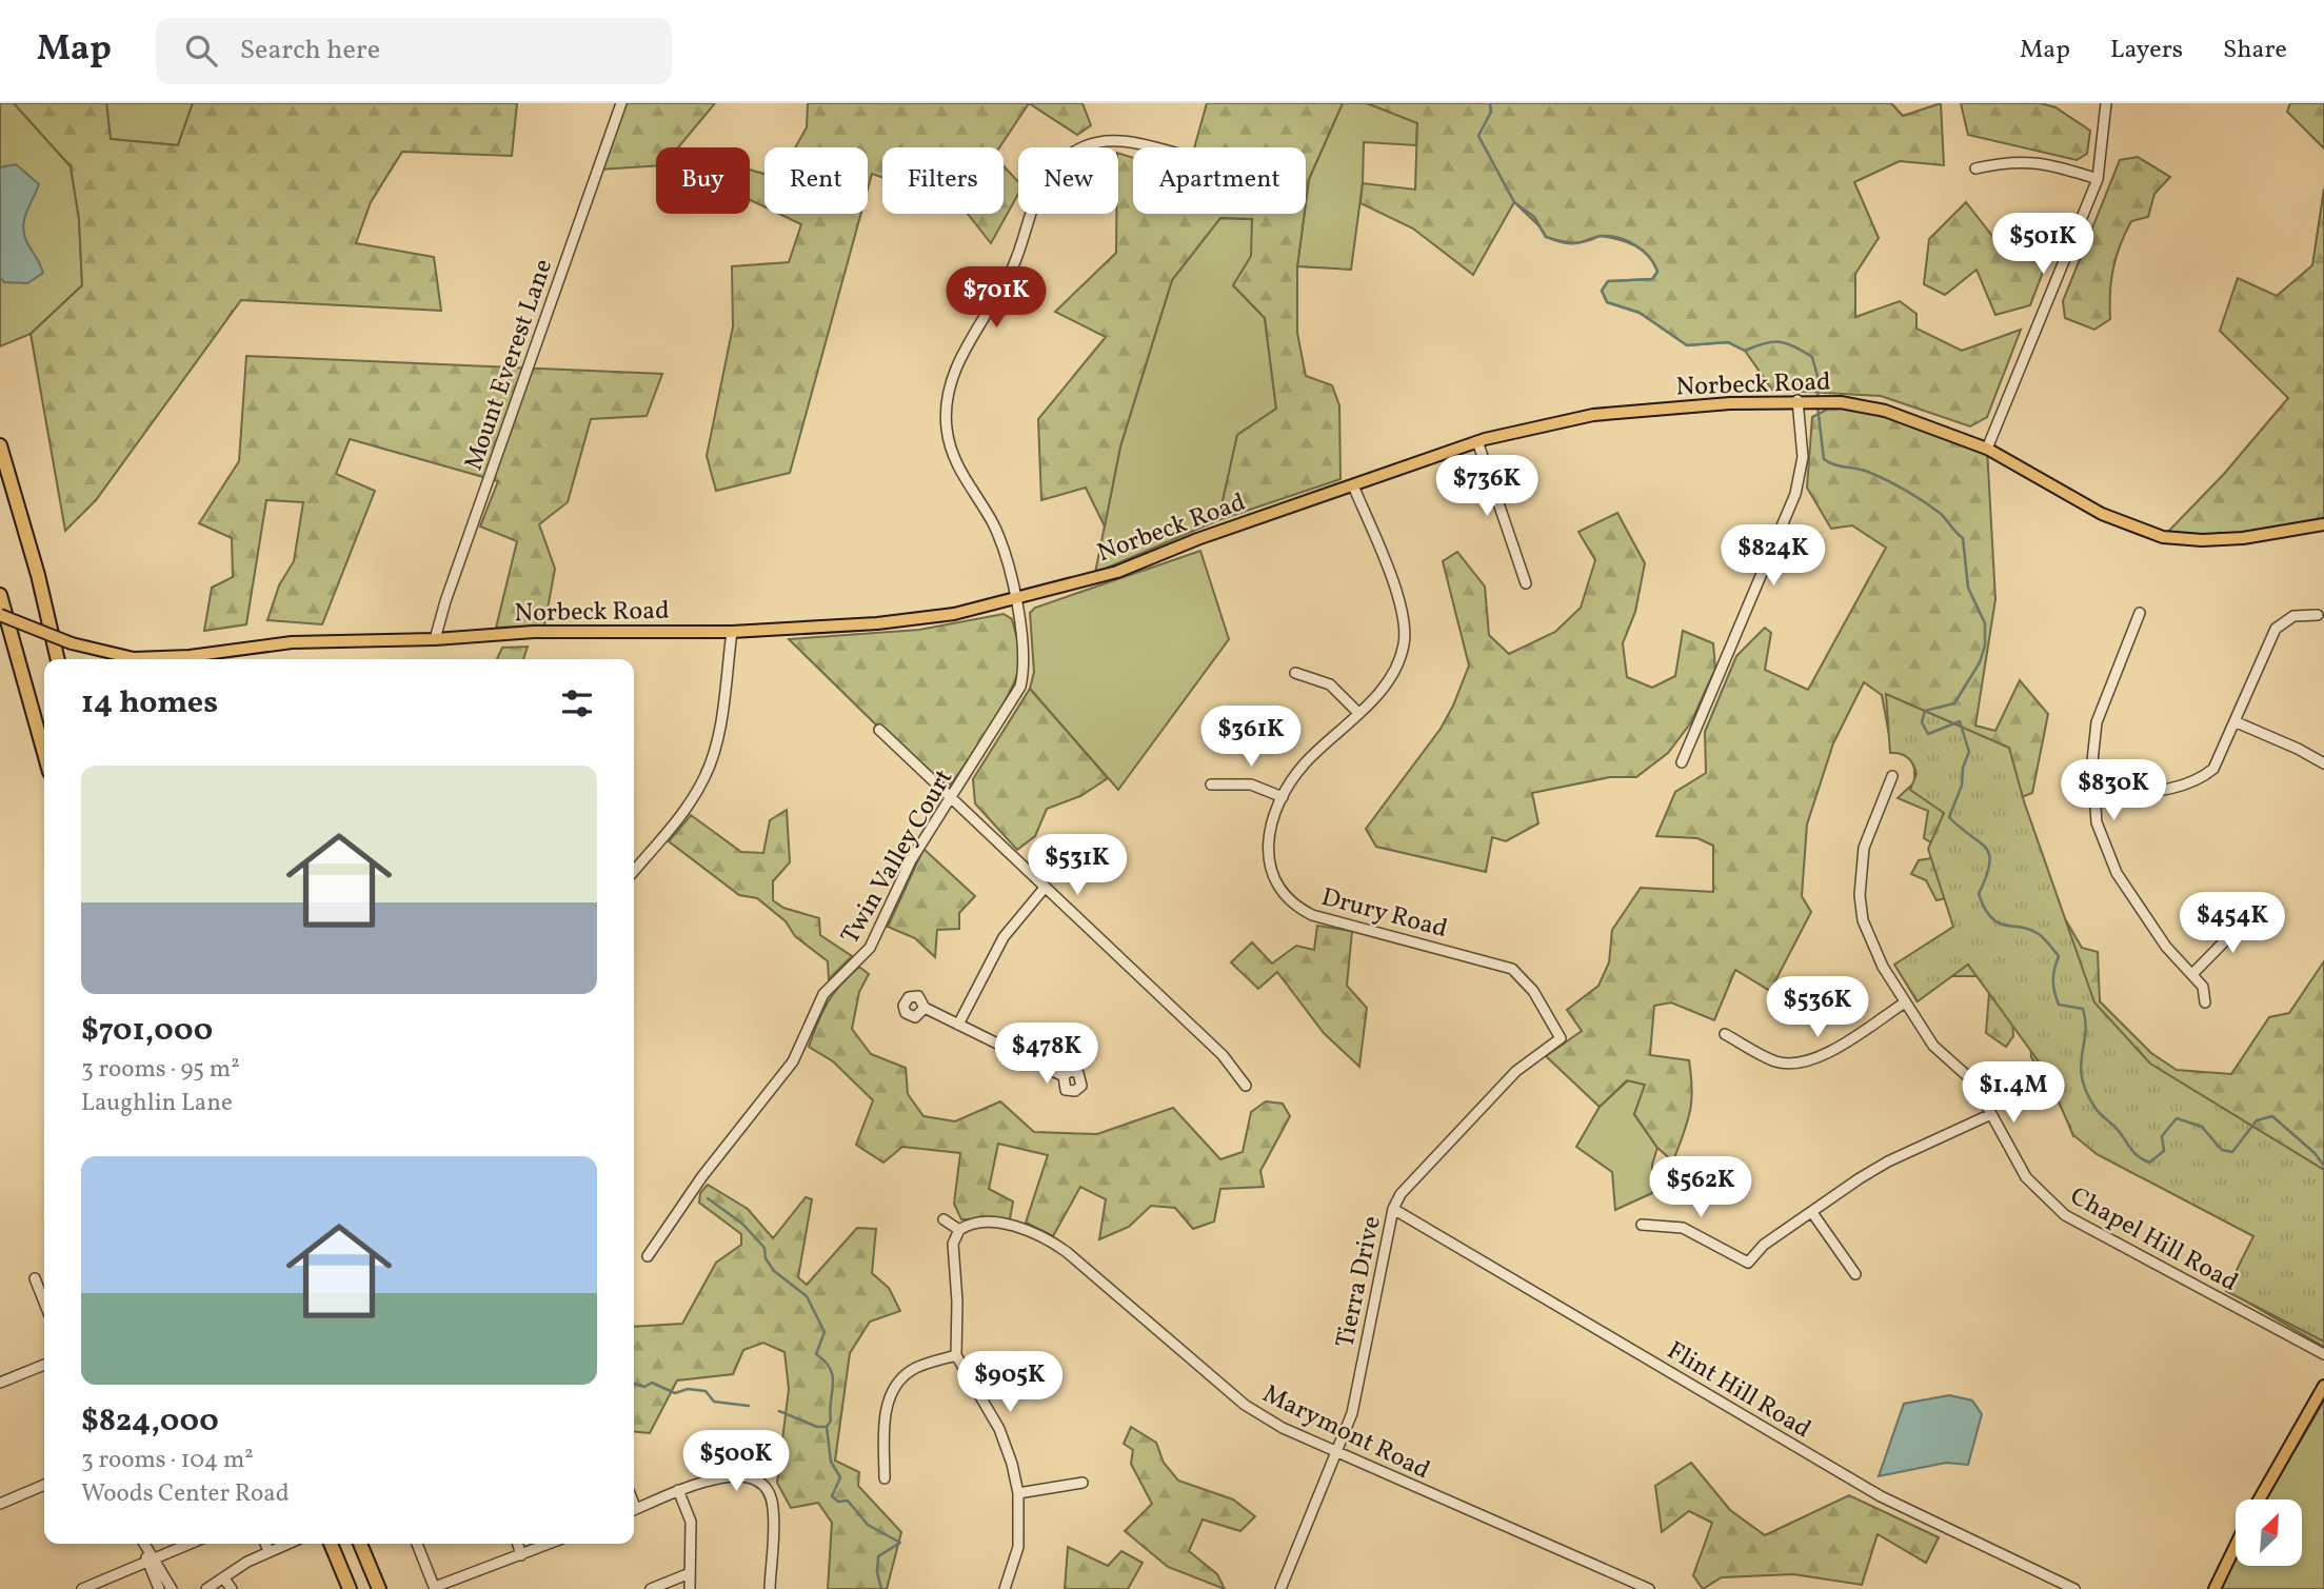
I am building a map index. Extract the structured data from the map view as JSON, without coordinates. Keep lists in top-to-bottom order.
{
  "streets": {
    "main road": ["Norbeck Road"],
    "street": [
      "Mount Everest Lane",
      "Twin Valley Court",
      "Drury Road",
      "Chapel Hill Road",
      "Tierra Drive",
      "Flint Hill Road",
      "Marymont Road"
    ]
  },
  "crossings": [
    ["Mount Everest Lane", "Norbeck Road"],
    ["Norbeck Road", "Twin Valley Court"],
    ["Norbeck Road", "Drury Road"],
    ["Drury Road", "Tierra Drive"],
    ["Tierra Drive", "Flint Hill Road"],
    ["Tierra Drive", "Marymont Road"]
  ],
  "north": "top right",
  "page": {
    "header": "Map",
    "search": "Search here",
    "nav": ["Map", "Layers", "Share"],
    "chip": [
      "Buy",
      "Rent",
      "Filters",
      "New",
      "Apartment"
    ],
    "price": [
      "$501K",
      "$701K",
      "$736K",
      "$824K",
      "$361K",
      "$830K",
      "$531K",
      "$454K",
      "$536K",
      "$478K",
      "$1.4M",
      "$562K",
      "$905K",
      "$500K"
    ],
    "heading": "14 homes",
    "list": [
      {
        "name": "$701,000",
        "note": "3 rooms · 95 m² · Laughlin Lane"
      },
      {
        "name": "$824,000",
        "note": "3 rooms · 104 m² · Woods Center Road"
      }
    ]
  }
}
